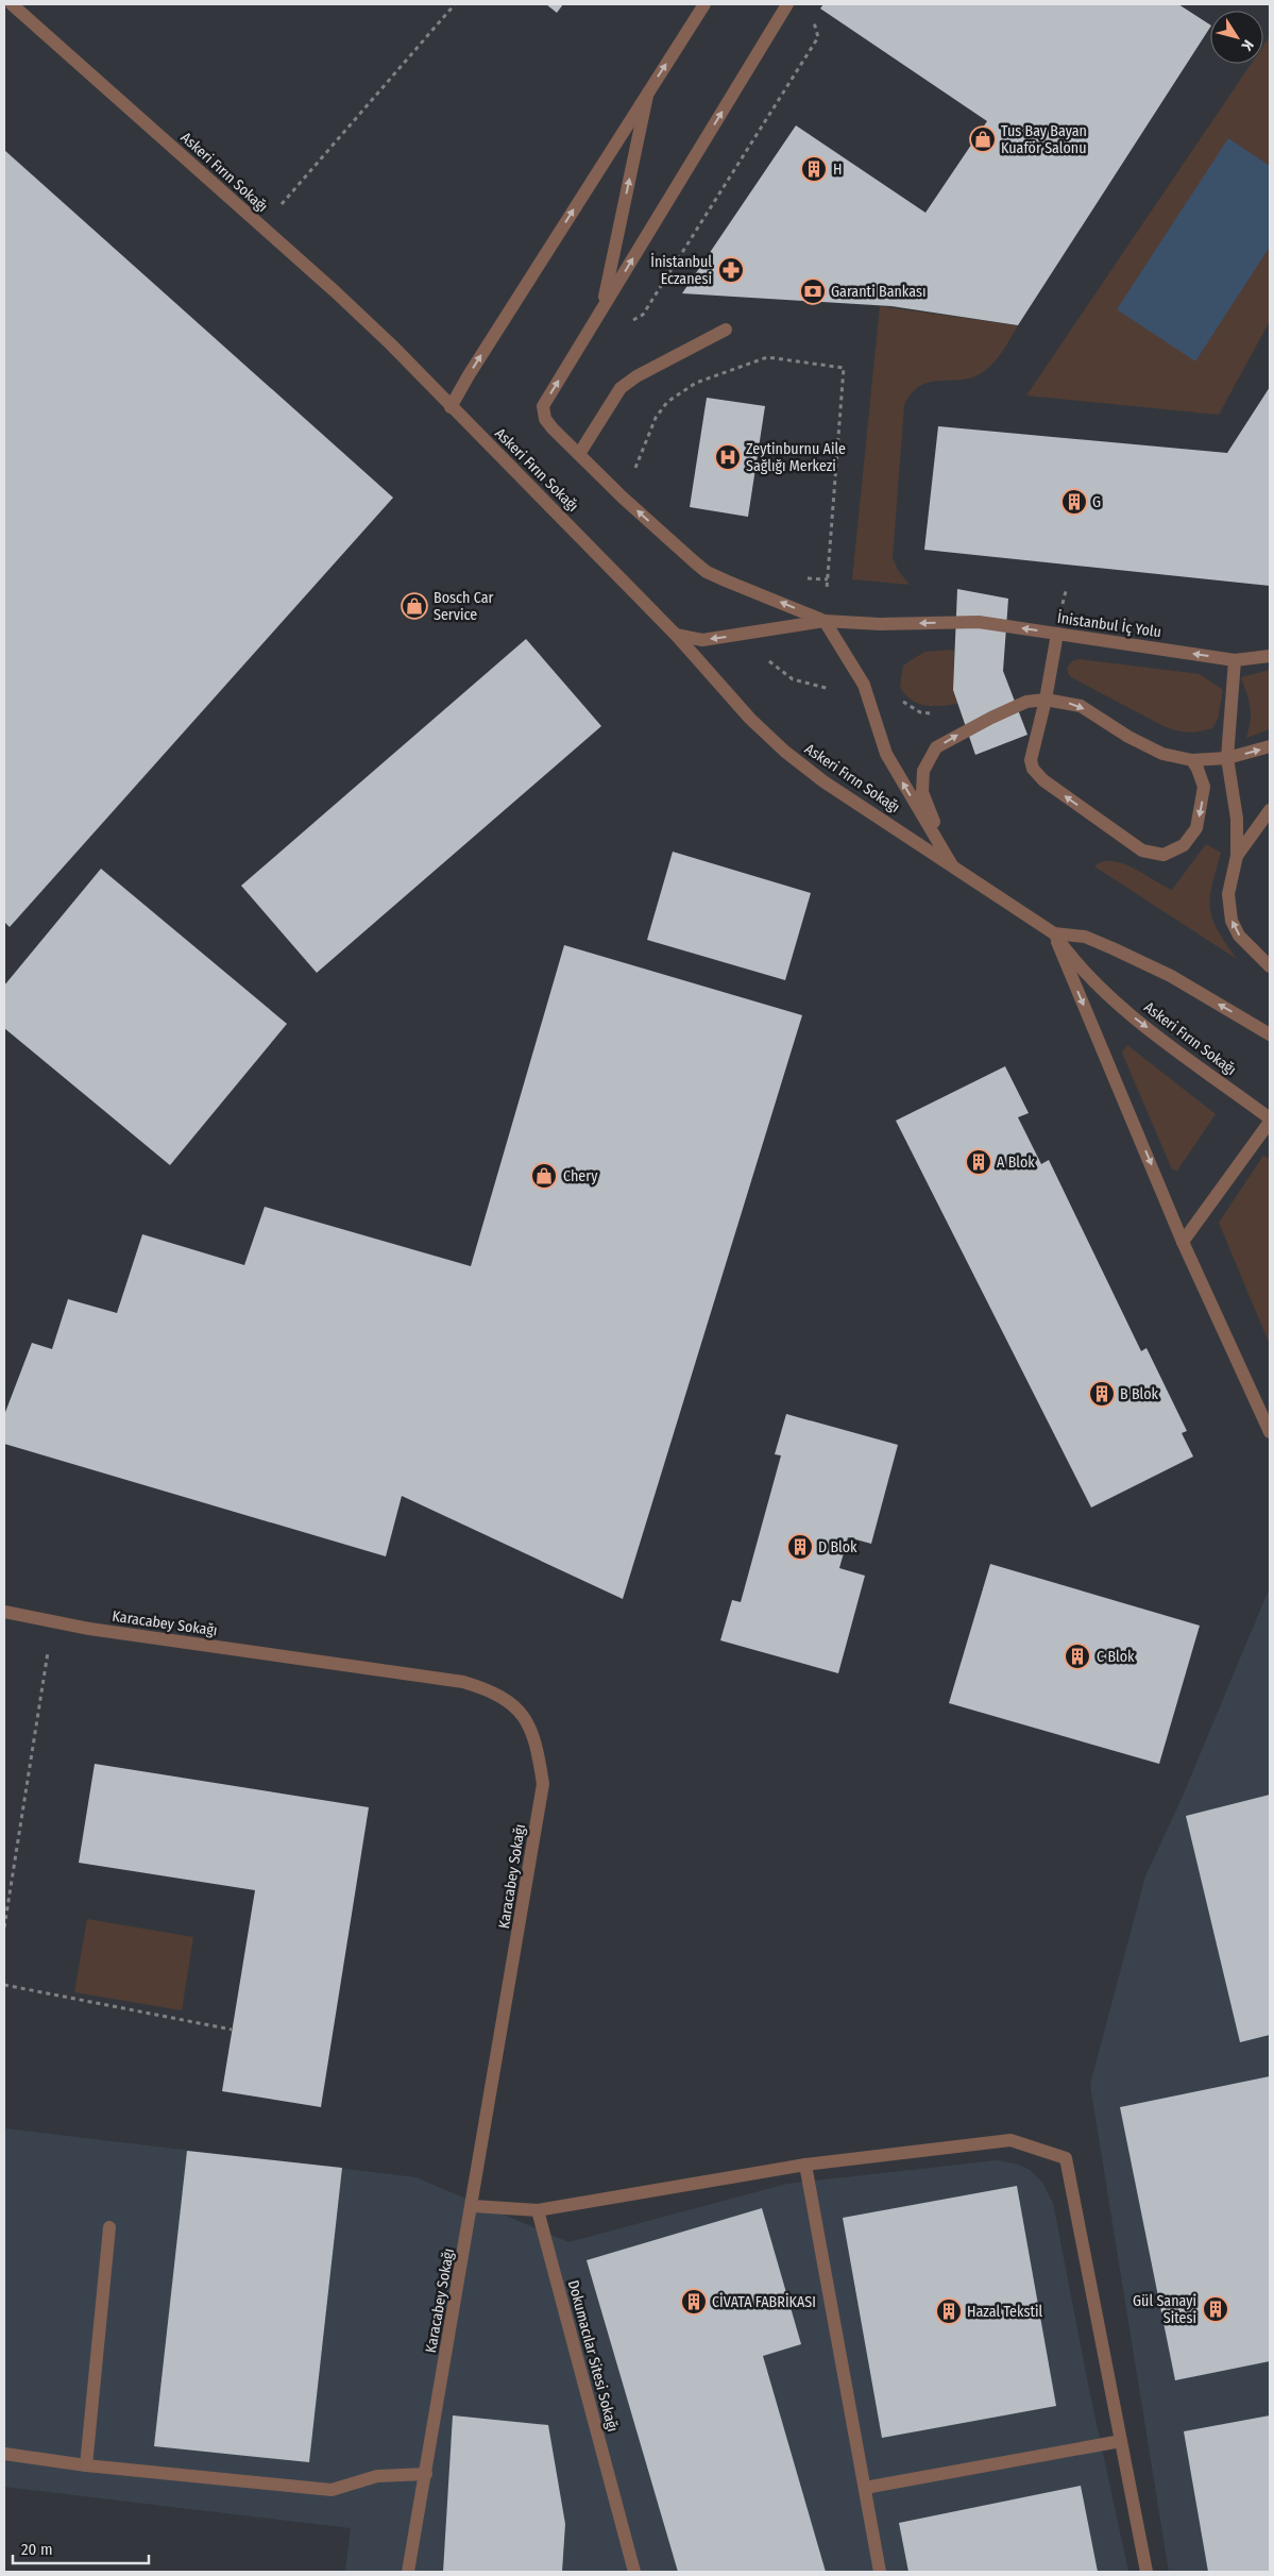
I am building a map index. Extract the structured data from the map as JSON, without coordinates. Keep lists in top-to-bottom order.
{
  "streets": {
    "street": [
      "Askeri Fırın Sokağı",
      "İnistanbul İç Yolu",
      "Karacabey Sokağı",
      "Dokumacılar Sitesi Sokağı"
    ]
  },
  "places": {
    "shop": ["Tus Bay Bayan Kuaför Salonu", "Bosch Car Service", "Chery"],
    "building": [
      "H",
      "G",
      "A Blok",
      "B Blok",
      "D Blok",
      "C Blok",
      "CİVATA FABRİKASI",
      "Gül Sanayi Sitesi",
      "Hazal Tekstil"
    ],
    "pharmacy": ["İnistanbul Eczanesi"],
    "bank": ["Garanti Bankası"],
    "hospital": ["Zeytinburnu Aile Sağlığı Merkezi"]
  },
  "scale_bar": "20 m",
  "north": "bottom right"
}
